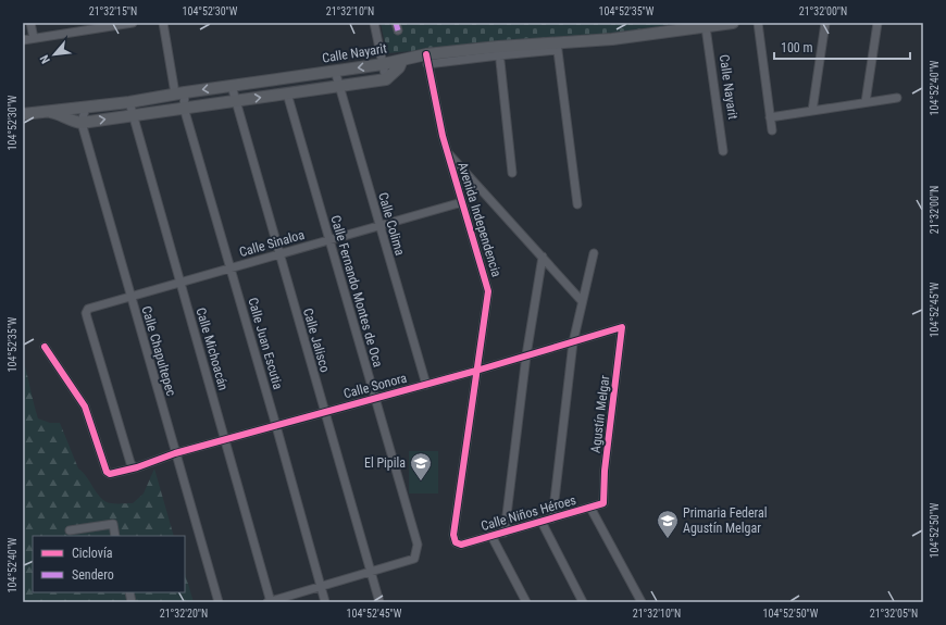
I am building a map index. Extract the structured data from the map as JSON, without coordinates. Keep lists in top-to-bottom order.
{
  "streets": {
    "street": [
      "Calle Nayarit",
      "Avenida Independencia",
      "Calle Colima",
      "Calle Sinaloa",
      "Calle Fernando Montes de Oca",
      "Calle Jalisco",
      "Calle Juan Escutia",
      "Calle Michoacán",
      "Calle Chapultepec",
      "Calle Sonora",
      "Agustín Melgar",
      "Calle Niños Héroes"
    ]
  },
  "crossings": [
    ["Calle Nayarit", "Calle Colima"],
    ["Calle Nayarit", "Calle Fernando Montes de Oca"],
    ["Calle Nayarit", "Calle Jalisco"],
    ["Calle Nayarit", "Calle Juan Escutia"],
    ["Calle Nayarit", "Calle Michoacán"],
    ["Calle Nayarit", "Calle Chapultepec"],
    ["Avenida Independencia", "Calle Sinaloa"],
    ["Avenida Independencia", "Calle Sonora"],
    ["Avenida Independencia", "Calle Niños Héroes"],
    ["Calle Colima", "Calle Sinaloa"],
    ["Calle Colima", "Calle Sonora"],
    ["Calle Sinaloa", "Calle Fernando Montes de Oca"],
    ["Calle Sinaloa", "Calle Jalisco"],
    ["Calle Sinaloa", "Calle Juan Escutia"],
    ["Calle Sinaloa", "Calle Michoacán"],
    ["Calle Sinaloa", "Calle Chapultepec"],
    ["Calle Sinaloa", "Calle Sonora"],
    ["Calle Fernando Montes de Oca", "Calle Jalisco"],
    ["Calle Fernando Montes de Oca", "Calle Sonora"],
    ["Calle Jalisco", "Calle Sonora"],
    ["Calle Juan Escutia", "Calle Sonora"],
    ["Calle Michoacán", "Calle Sonora"],
    ["Calle Chapultepec", "Calle Sonora"],
    ["Calle Sonora", "Agustín Melgar"],
    ["Agustín Melgar", "Calle Niños Héroes"]
  ],
  "places": {
    "school or university": ["El Pipila", "Primaria Federal Agustín Melgar"]
  },
  "legend": ["Ciclovía", "Sendero"],
  "scale_bar": "100 m",
  "north": "bottom left",
  "coordinates": [
    "21°32'15\"N",
    "104°52'30\"W",
    "21°32'10\"N",
    "104°52'35\"W",
    "21°32'00\"N",
    "104°52'40\"W",
    "104°52'45\"W",
    "104°52'50\"W",
    "21°32'20\"N",
    "21°32'05\"N"
  ]
}
